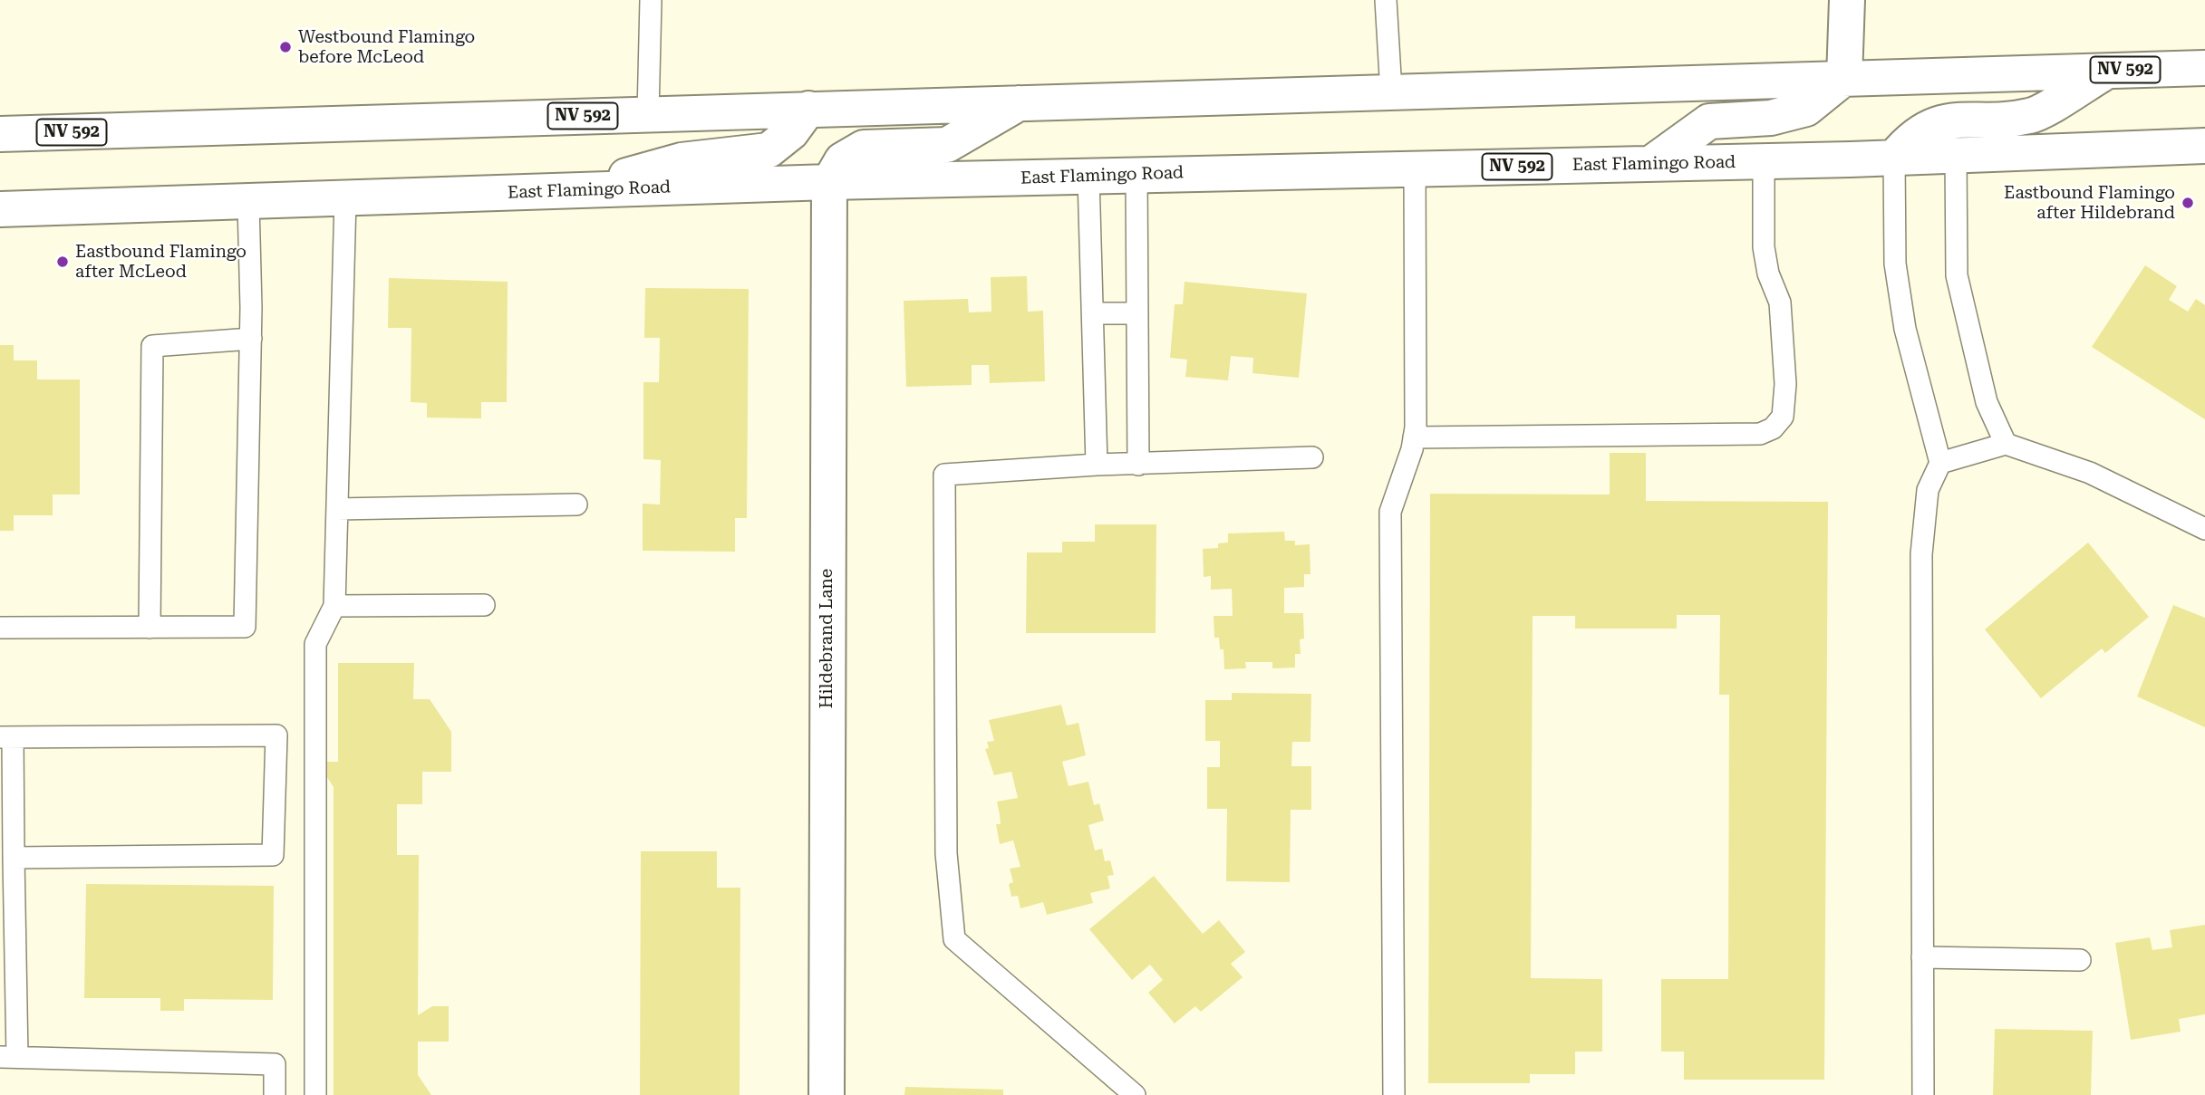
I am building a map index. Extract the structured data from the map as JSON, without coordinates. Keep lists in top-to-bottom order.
{
  "streets": {
    "main road": ["NV 592", "East Flamingo Road", "Hildebrand Lane"]
  },
  "crossings": [
    ["East Flamingo Road", "Hildebrand Lane"]
  ],
  "places": ["Westbound Flamingo before McLeod", "Eastbound Flamingo after Hildebrand", "Eastbound Flamingo after McLeod"]
}
